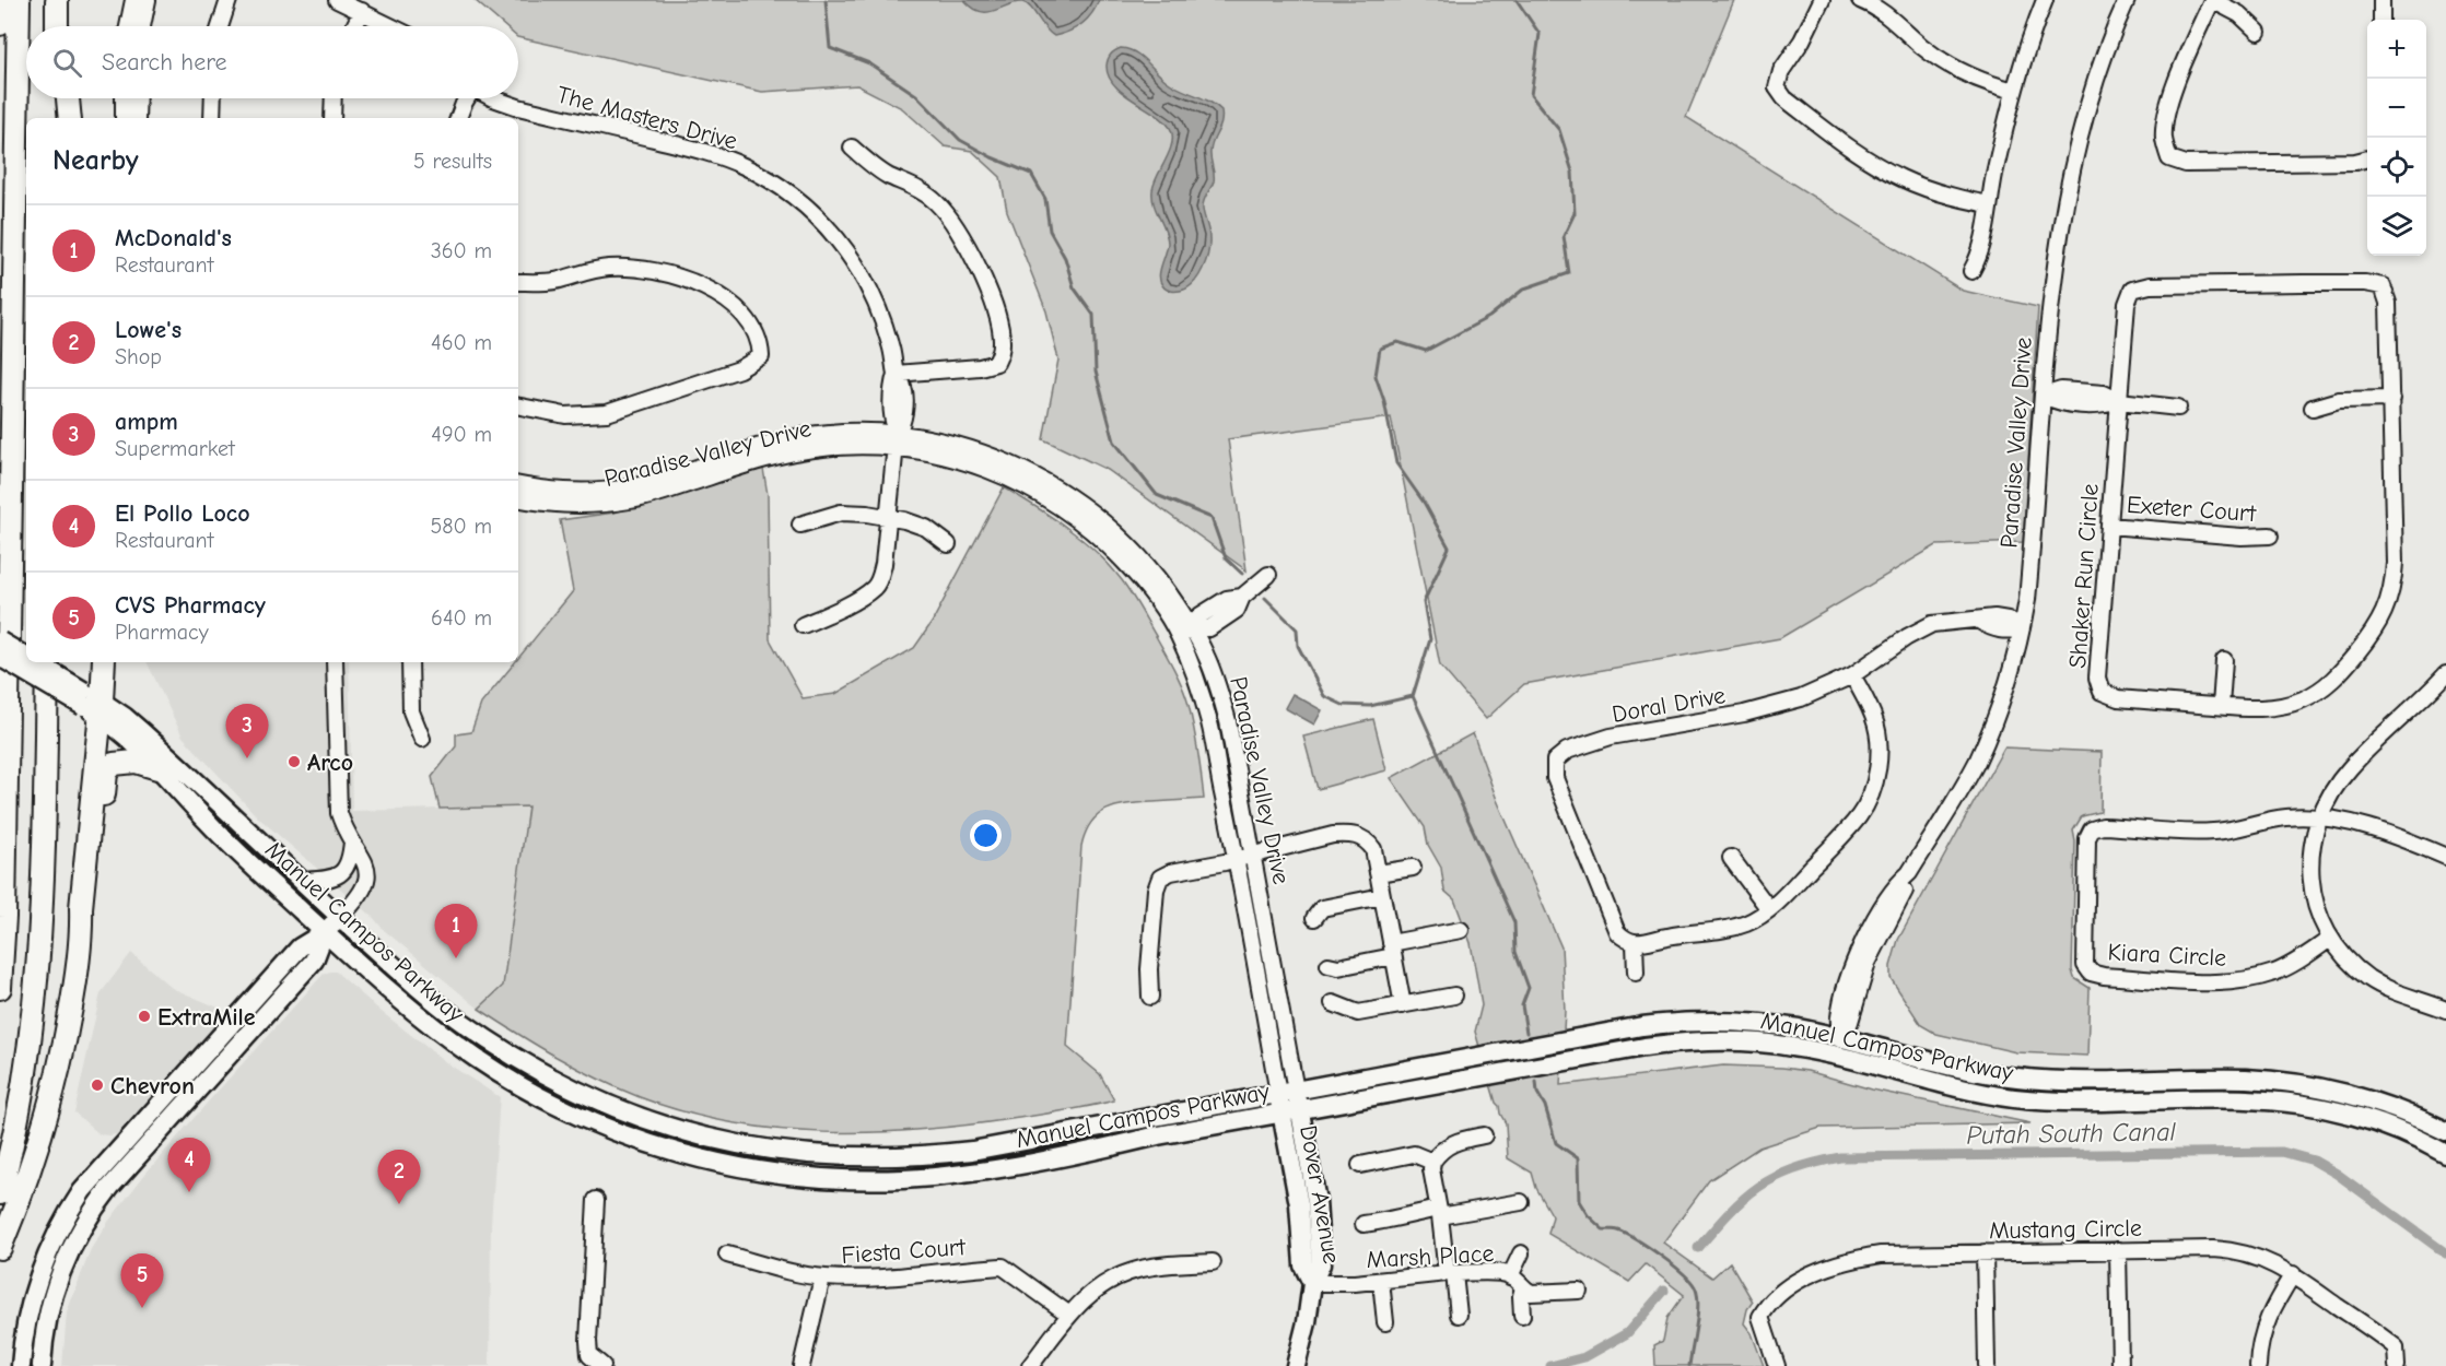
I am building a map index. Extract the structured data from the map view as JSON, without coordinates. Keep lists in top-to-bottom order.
{
  "streets": {
    "main road": ["Paradise Valley Drive", "Manuel Campos Parkway", "Dover Avenue"],
    "street": [
      "The Masters Drive",
      "Exeter Court",
      "Shaker Run Circle",
      "Doral Drive",
      "Kiara Circle",
      "Mustang Circle",
      "Fiesta Court",
      "Marsh Place"
    ]
  },
  "crossings": [
    ["The Masters Drive", "Paradise Valley Drive"],
    ["Paradise Valley Drive", "Doral Drive"],
    ["Paradise Valley Drive", "Manuel Campos Parkway"],
    ["Paradise Valley Drive", "Dover Avenue"],
    ["Exeter Court", "Shaker Run Circle"],
    ["Manuel Campos Parkway", "Dover Avenue"],
    ["Dover Avenue", "Marsh Place"]
  ],
  "water": ["Putah South Canal"],
  "places": ["Arco", "ExtraMile", "Chevron"],
  "page": {
    "map_buttons": ["+", "−"],
    "search": "Search here",
    "heading": ["Nearby", "5 results"],
    "list": [
      {
        "mark": "1",
        "name": "McDonald's",
        "note": "Restaurant",
        "value": "360 m"
      },
      {
        "mark": "2",
        "name": "Lowe's",
        "note": "Shop",
        "value": "460 m"
      },
      {
        "mark": "3",
        "name": "ampm",
        "note": "Supermarket",
        "value": "490 m"
      },
      {
        "mark": "4",
        "name": "El Pollo Loco",
        "note": "Restaurant",
        "value": "580 m"
      },
      {
        "mark": "5",
        "name": "CVS Pharmacy",
        "note": "Pharmacy",
        "value": "640 m"
      }
    ],
    "pins": [
      "3",
      "1",
      "4",
      "2",
      "5"
    ]
  }
}
